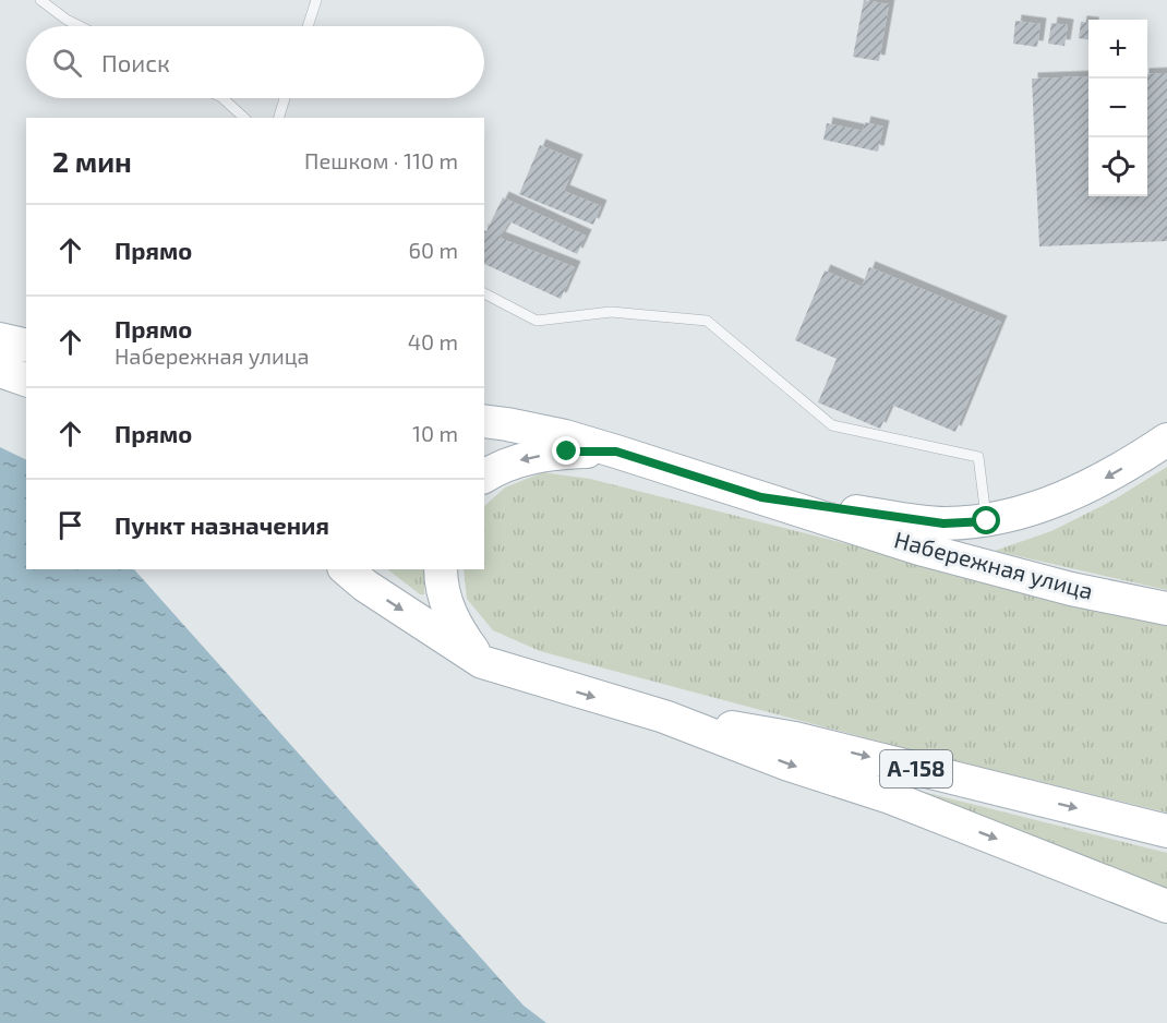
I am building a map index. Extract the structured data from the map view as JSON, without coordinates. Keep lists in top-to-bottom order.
{
  "streets": {
    "main road": ["Набережная улица", "А-158"]
  },
  "page": {
    "map_buttons": ["+", "−"],
    "search": "Поиск",
    "heading": ["2 мин", "Пешком · 110 m"],
    "list": [
      ["Прямо", "60 m"],
      ["Прямо", "Набережная улица", "40 m"],
      ["Прямо", "10 m"],
      "Пункт назначения"
    ]
  }
}
